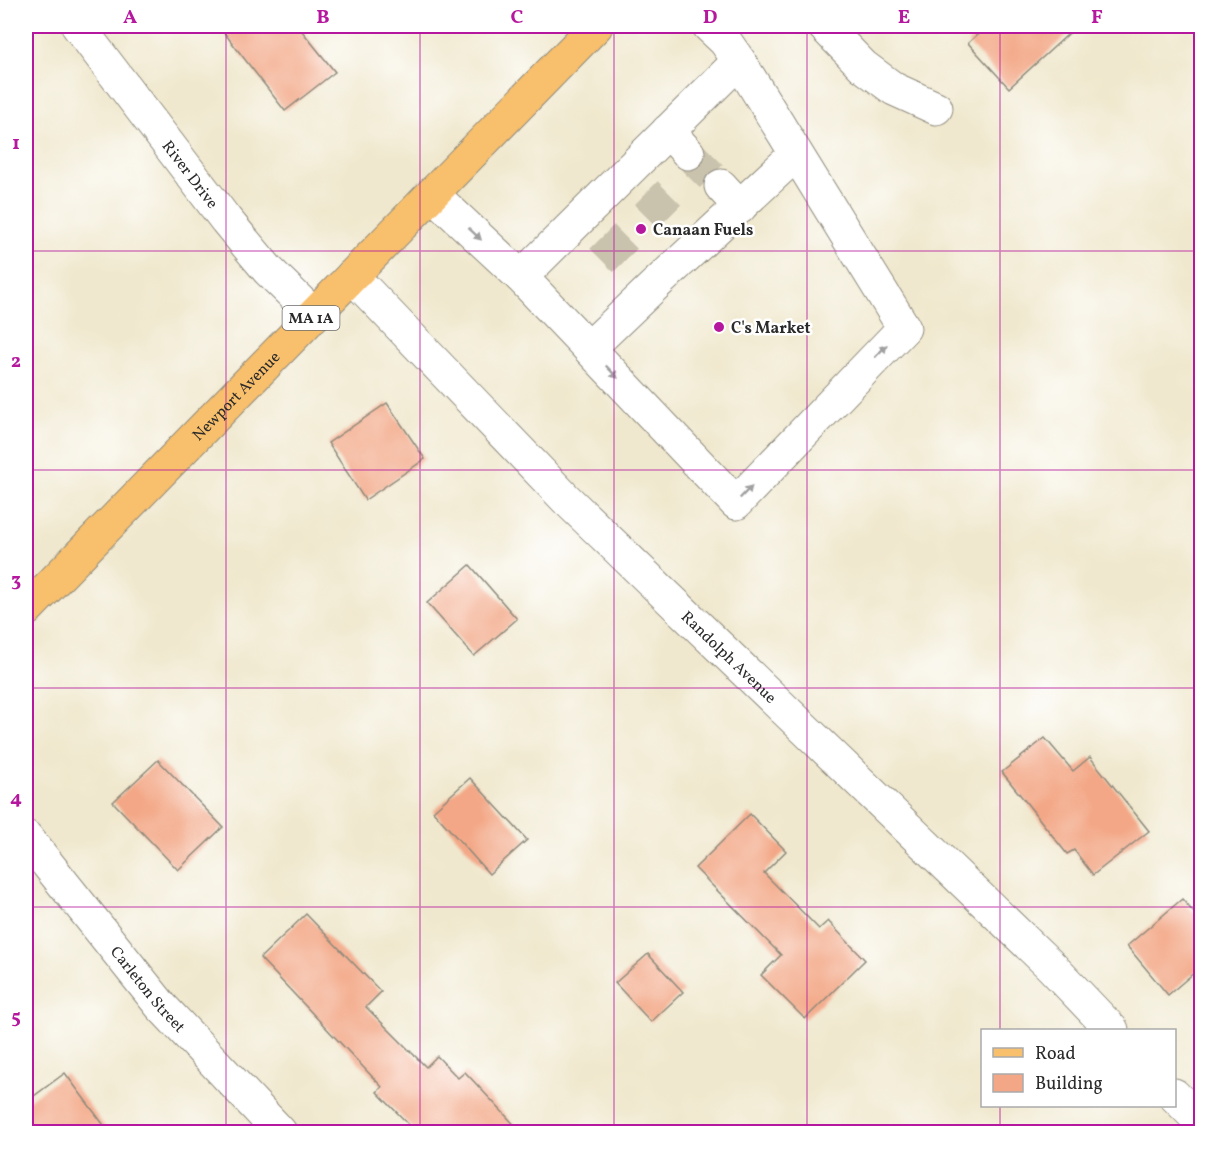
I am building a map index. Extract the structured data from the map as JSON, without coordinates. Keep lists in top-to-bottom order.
{
  "streets": {
    "main road": ["MA 1A", "Newport Avenue"],
    "street": ["River Drive", "Randolph Avenue", "Carleton Street"]
  },
  "crossings": [
    ["River Drive", "Newport Avenue"],
    ["Newport Avenue", "Randolph Avenue"]
  ],
  "places": ["Canaan Fuels", "C's Market"],
  "legend": ["Road", "Building"],
  "grid": {
    "columns": [
      "A",
      "B",
      "C",
      "D",
      "E",
      "F"
    ],
    "rows": [
      "1",
      "2",
      "3",
      "4",
      "5"
    ]
  }
}
